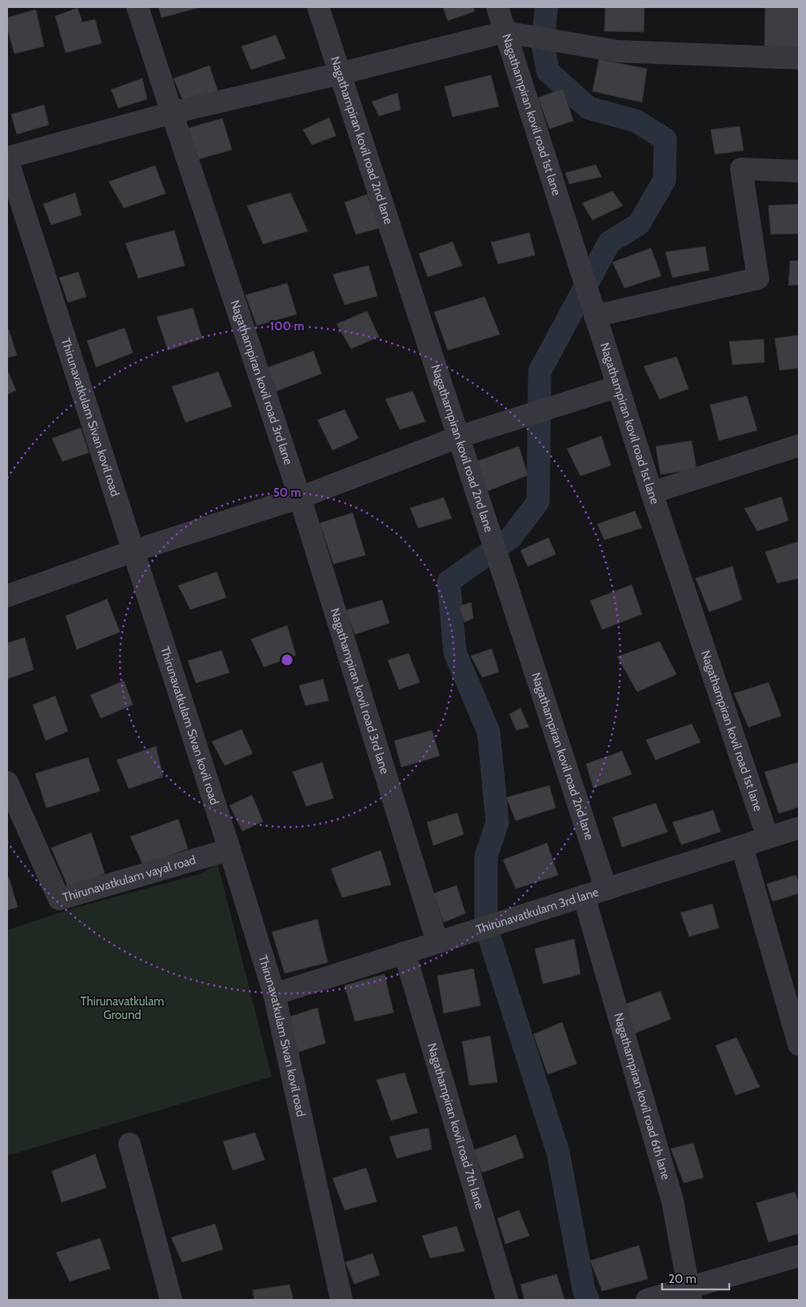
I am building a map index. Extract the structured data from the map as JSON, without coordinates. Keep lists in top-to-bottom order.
{
  "streets": {
    "street": [
      "Nagathampiran kovil road 1st lane",
      "Nagathampiran kovil road 2nd lane",
      "Nagathampiran kovil road 3rd lane",
      "Thirunavatkulam Sivan kovil road",
      "Thirunavatkulam vayal road",
      "Thirunavatkulam 3rd lane",
      "Nagathampiran kovil road 6th lane",
      "Nagathampiran kovil road 7th lane"
    ]
  },
  "crossings": [
    ["Nagathampiran kovil road 1st lane", "Thirunavatkulam 3rd lane"],
    ["Nagathampiran kovil road 2nd lane", "Thirunavatkulam 3rd lane"],
    ["Nagathampiran kovil road 3rd lane", "Thirunavatkulam 3rd lane"],
    ["Thirunavatkulam Sivan kovil road", "Thirunavatkulam vayal road"],
    ["Thirunavatkulam Sivan kovil road", "Thirunavatkulam 3rd lane"],
    ["Thirunavatkulam 3rd lane", "Nagathampiran kovil road 6th lane"],
    ["Thirunavatkulam 3rd lane", "Nagathampiran kovil road 7th lane"]
  ],
  "parks": ["Thirunavatkulam Ground"],
  "scale_bar": "20 m",
  "rings": ["100 m", "50 m"]
}
